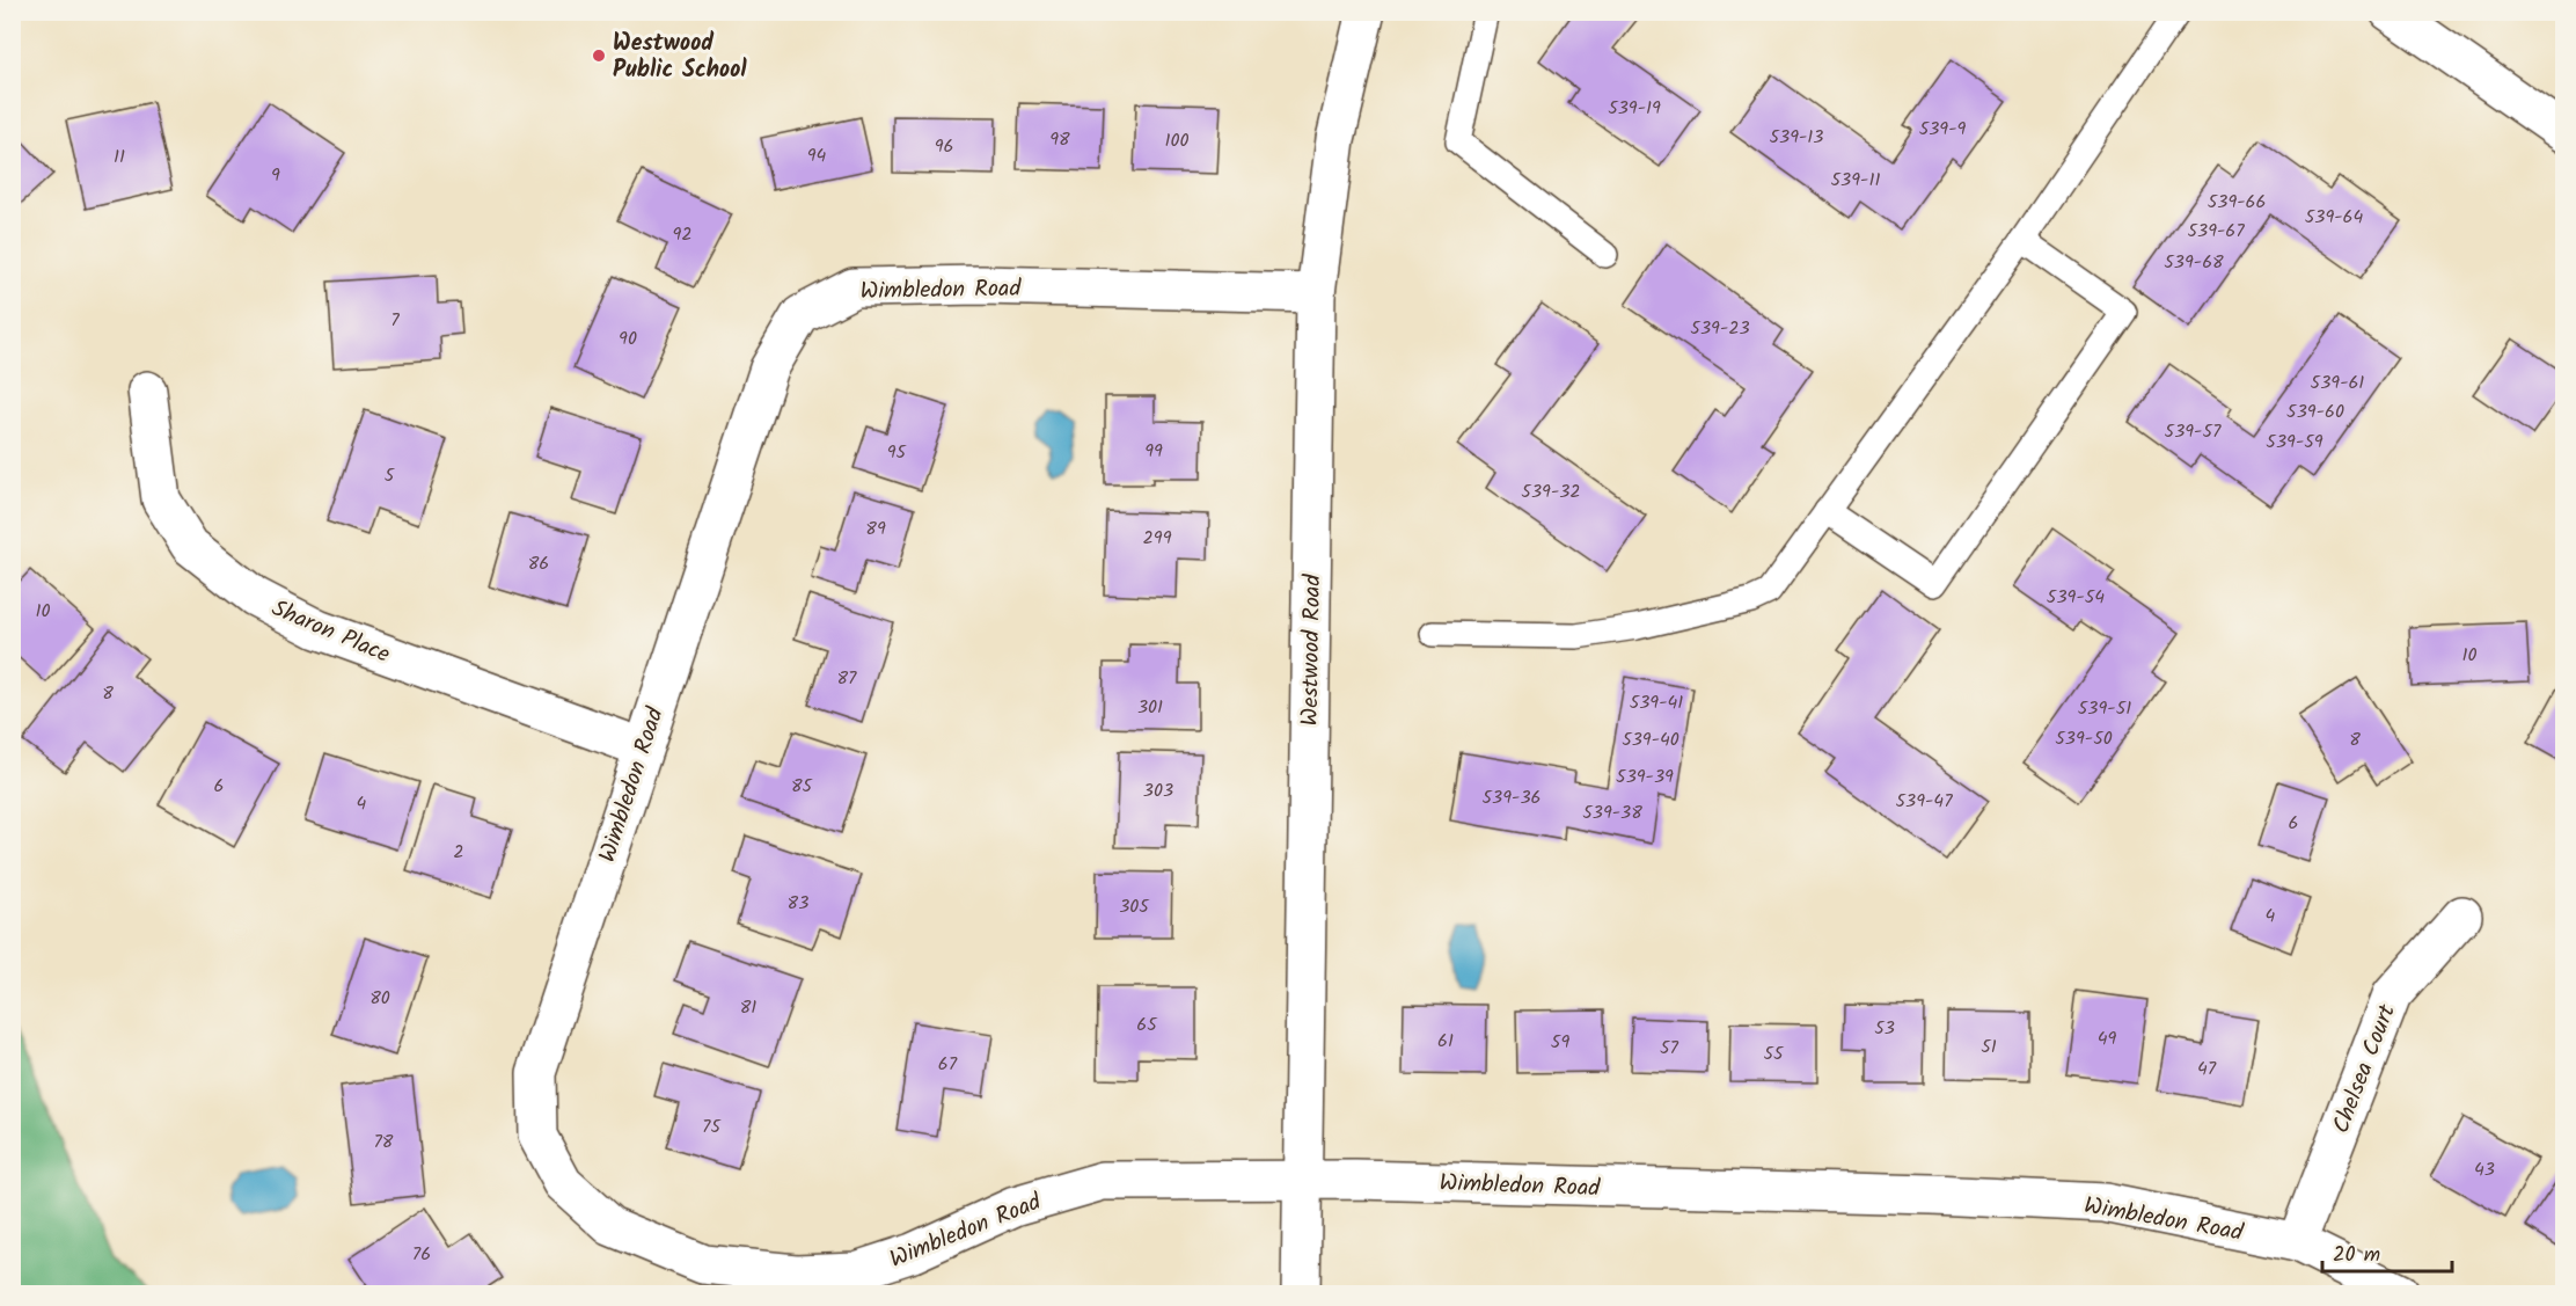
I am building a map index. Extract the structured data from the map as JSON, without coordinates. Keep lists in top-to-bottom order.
{
  "streets": {
    "street": [
      "Wimbledon Road",
      "Sharon Place",
      "Westwood Road",
      "Chelsea Court"
    ]
  },
  "crossings": [
    ["Wimbledon Road", "Sharon Place"],
    ["Wimbledon Road", "Westwood Road"],
    ["Wimbledon Road", "Chelsea Court"]
  ],
  "places": ["Westwood Public School"],
  "house_numbers": [
    "539-19",
    "539-9",
    "539-13",
    "98",
    "100",
    "96",
    "94",
    "11",
    "9",
    "539-11",
    "539-66",
    "539-64",
    "539-67",
    "92",
    "539-68",
    "7",
    "539-23",
    "90",
    "539-61",
    "539-60",
    "539-57",
    "539-59",
    "99",
    "95",
    "5",
    "539-32",
    "89",
    "299",
    "86",
    "539-54",
    "10",
    "10",
    "87",
    "8",
    "539-41",
    "301",
    "539-51",
    "539-50",
    "539-40",
    "8",
    "539-39",
    "6",
    "85",
    "303",
    "539-36",
    "539-47",
    "4",
    "539-38",
    "6",
    "2",
    "83",
    "305",
    "4",
    "80",
    "81",
    "65",
    "53",
    "49",
    "61",
    "59",
    "51",
    "57",
    "55",
    "67",
    "47",
    "75",
    "78",
    "43",
    "76"
  ],
  "scale_bar": "20 m"
}
